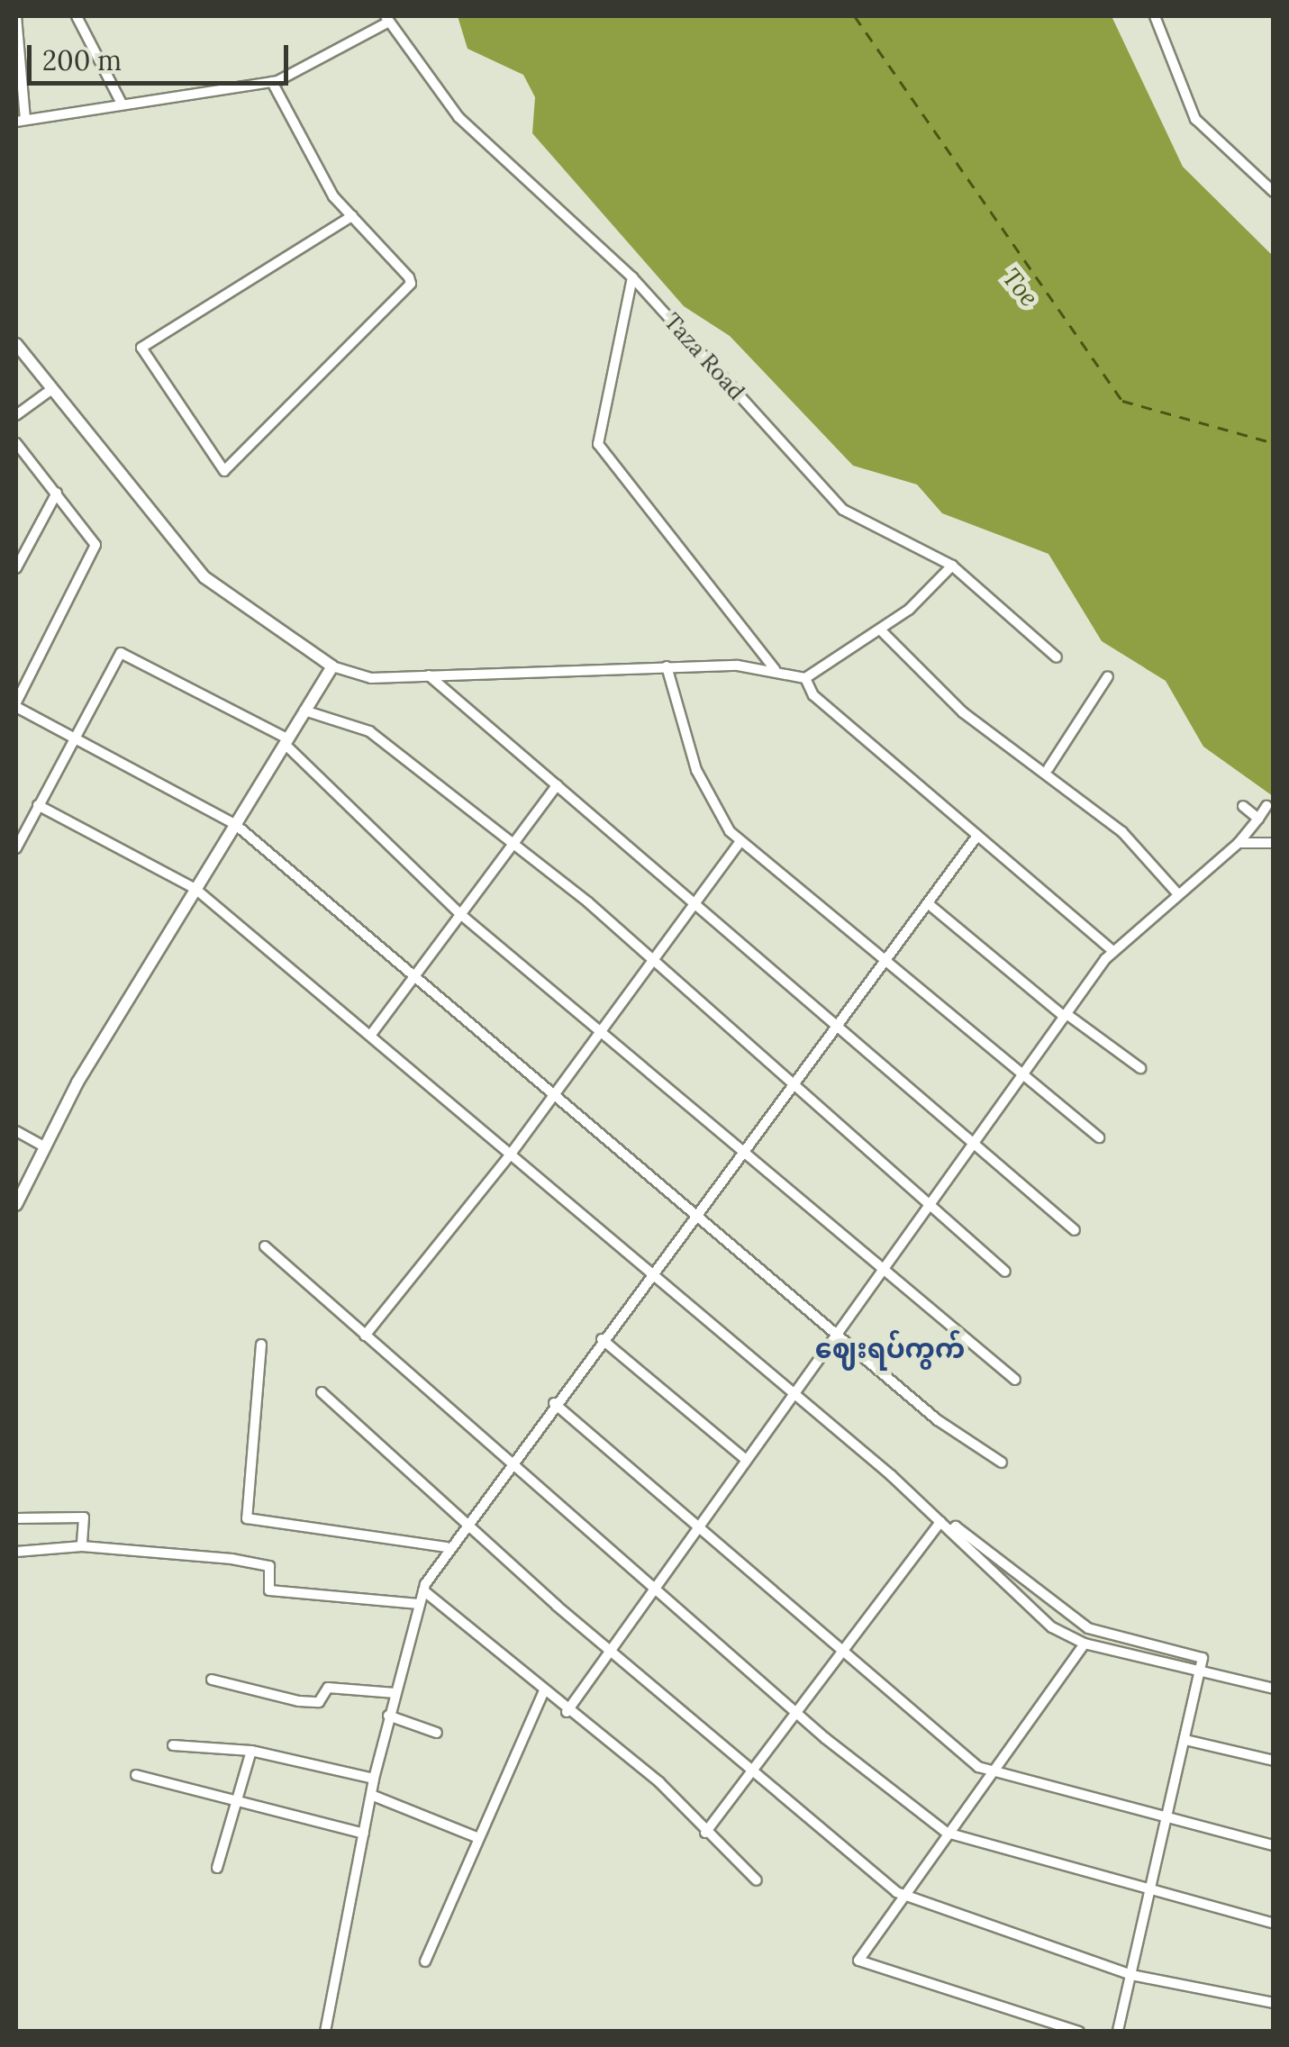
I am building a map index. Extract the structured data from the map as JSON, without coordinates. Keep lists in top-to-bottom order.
{
  "streets": {
    "street": ["Taza Road"]
  },
  "districts": ["ဈေးရပ်ကွက်"],
  "water": ["Toe"],
  "scale_bar": "200 m"
}
